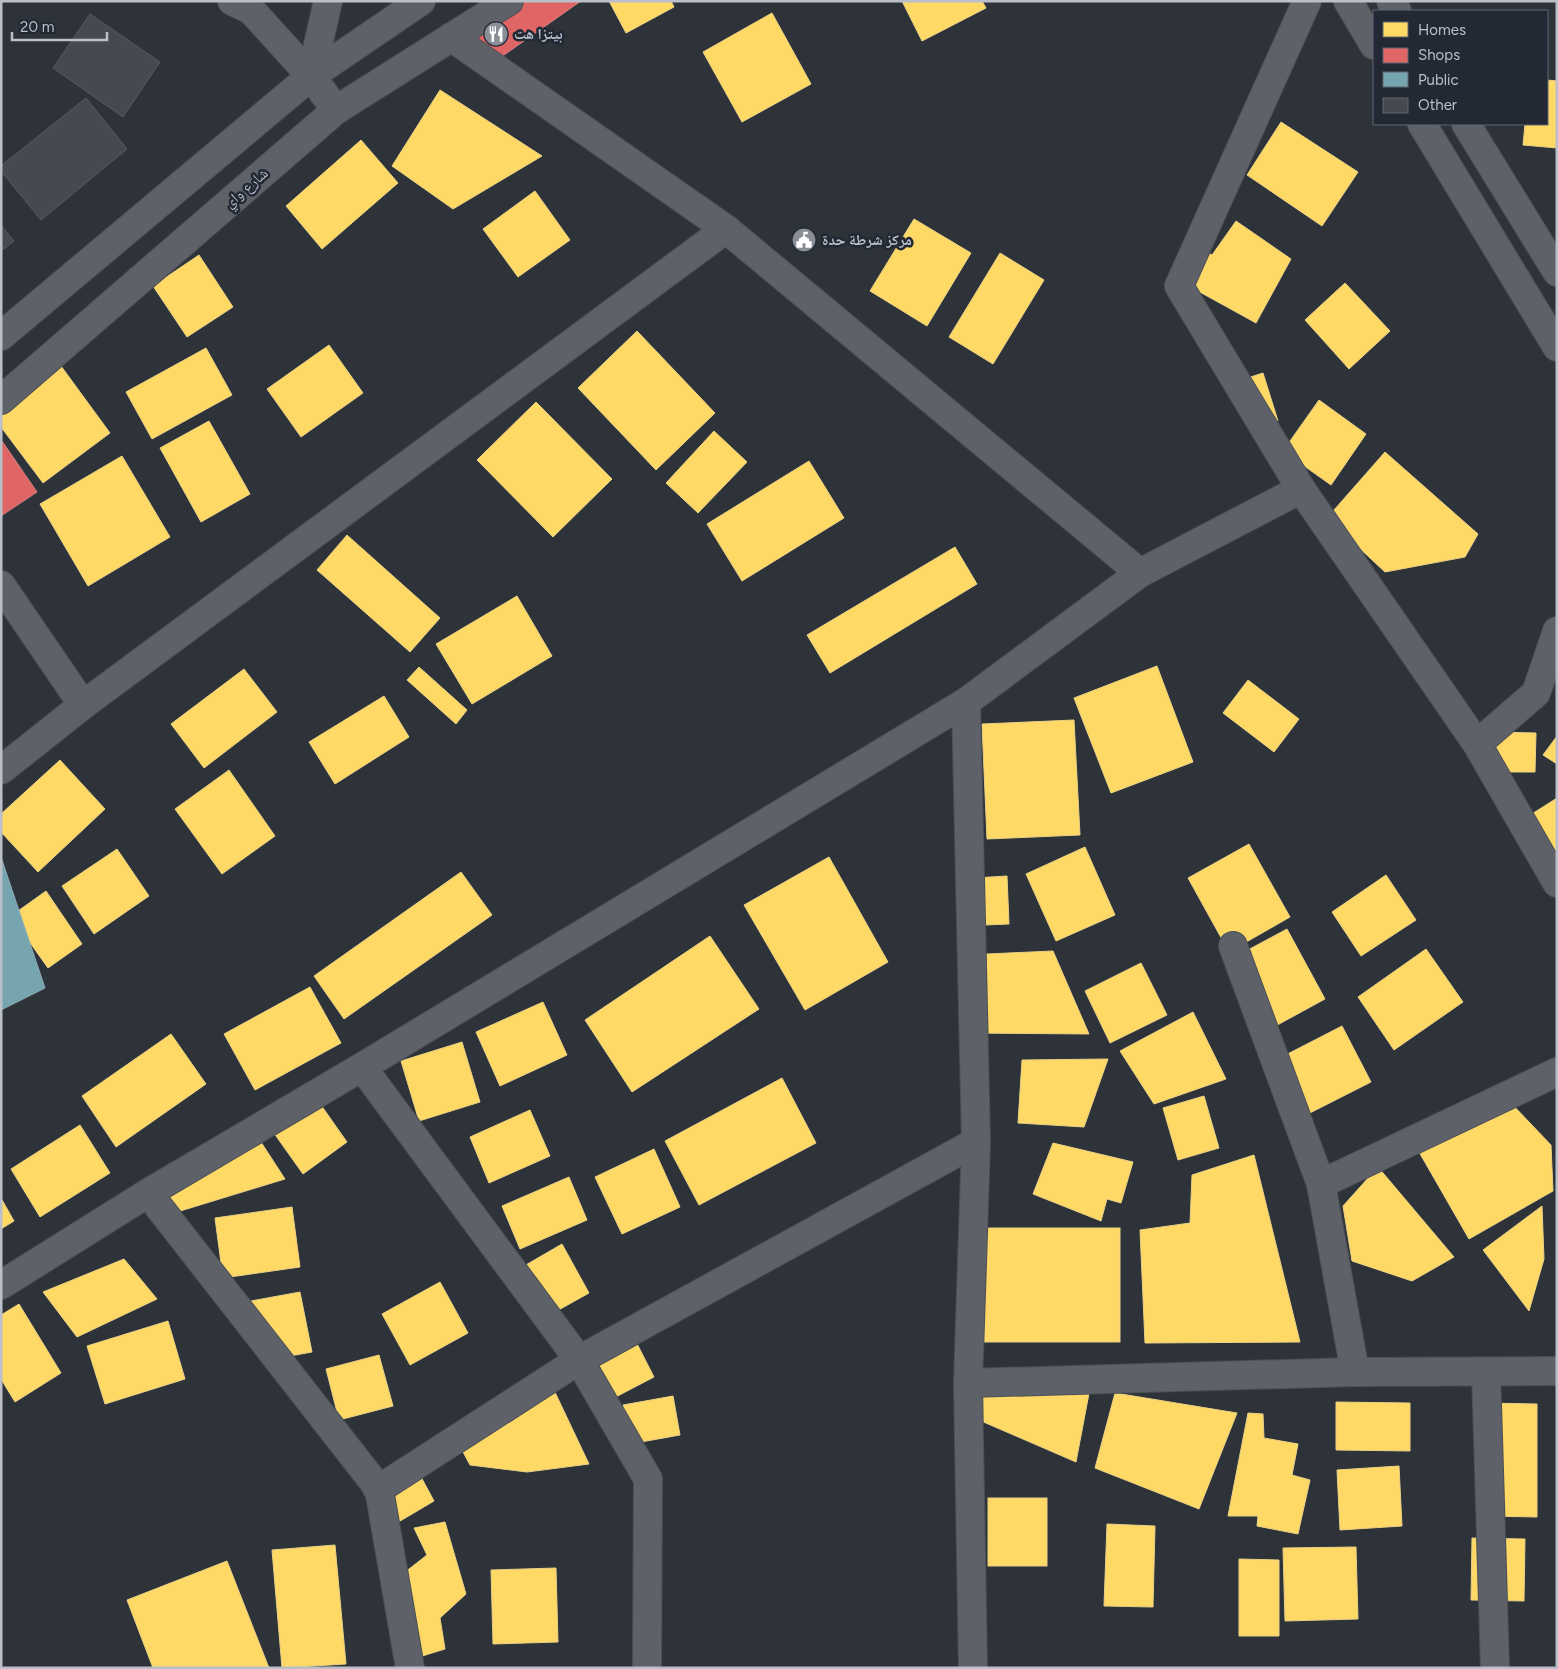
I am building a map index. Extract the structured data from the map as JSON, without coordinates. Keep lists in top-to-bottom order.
{
  "streets": {
    "street": ["شارع واي"]
  },
  "places": {
    "restaurant": ["بيتزا هت"],
    "public building": ["مركز شرطة حدة"]
  },
  "legend": [
    "Homes",
    "Shops",
    "Public",
    "Other"
  ],
  "scale_bar": "20 m"
}
